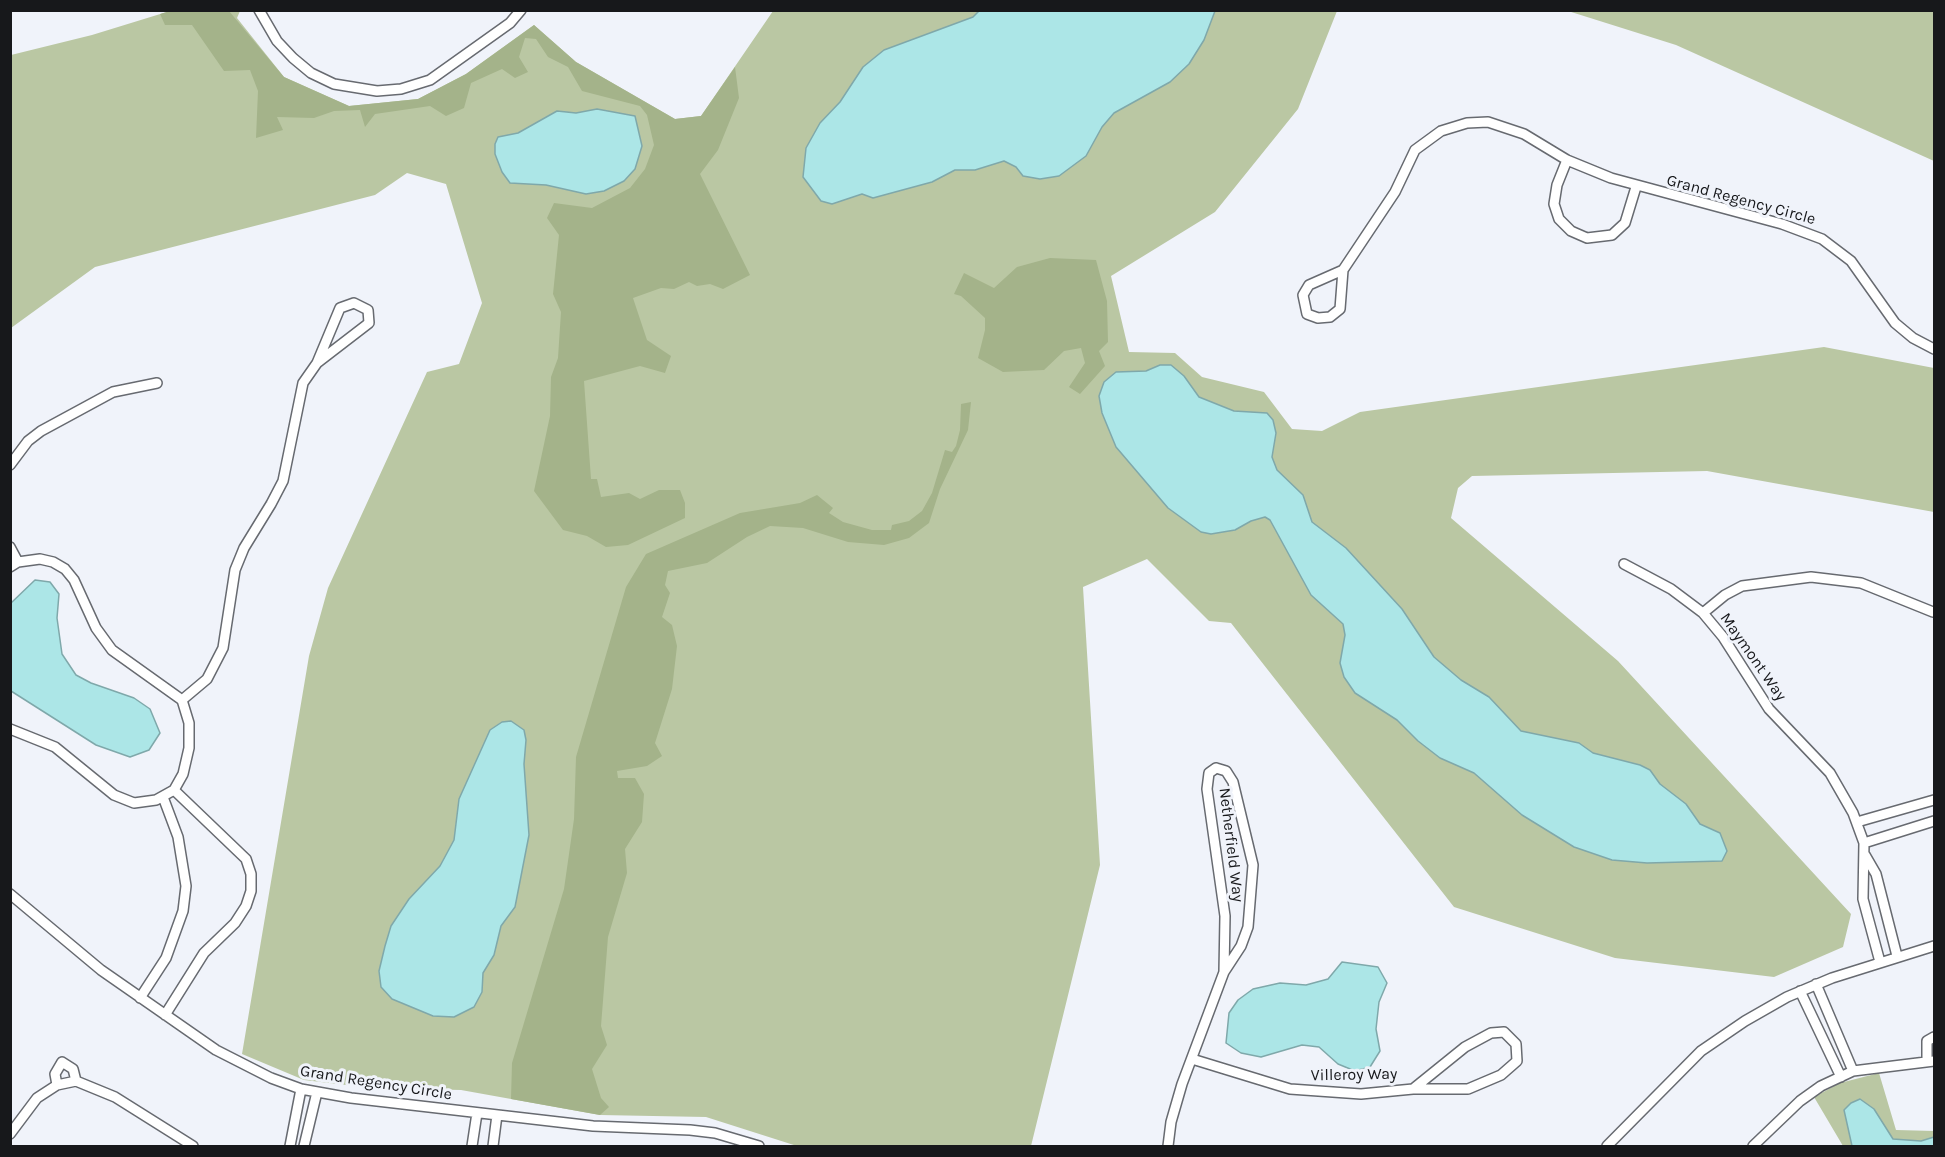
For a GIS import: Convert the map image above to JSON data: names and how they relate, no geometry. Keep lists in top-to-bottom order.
{
  "streets": {
    "street": [
      "Grand Regency Circle",
      "Maymont Way",
      "Netherfield Way",
      "Villeroy Way"
    ]
  },
  "crossings": [
    ["Netherfield Way", "Villeroy Way"]
  ]
}
